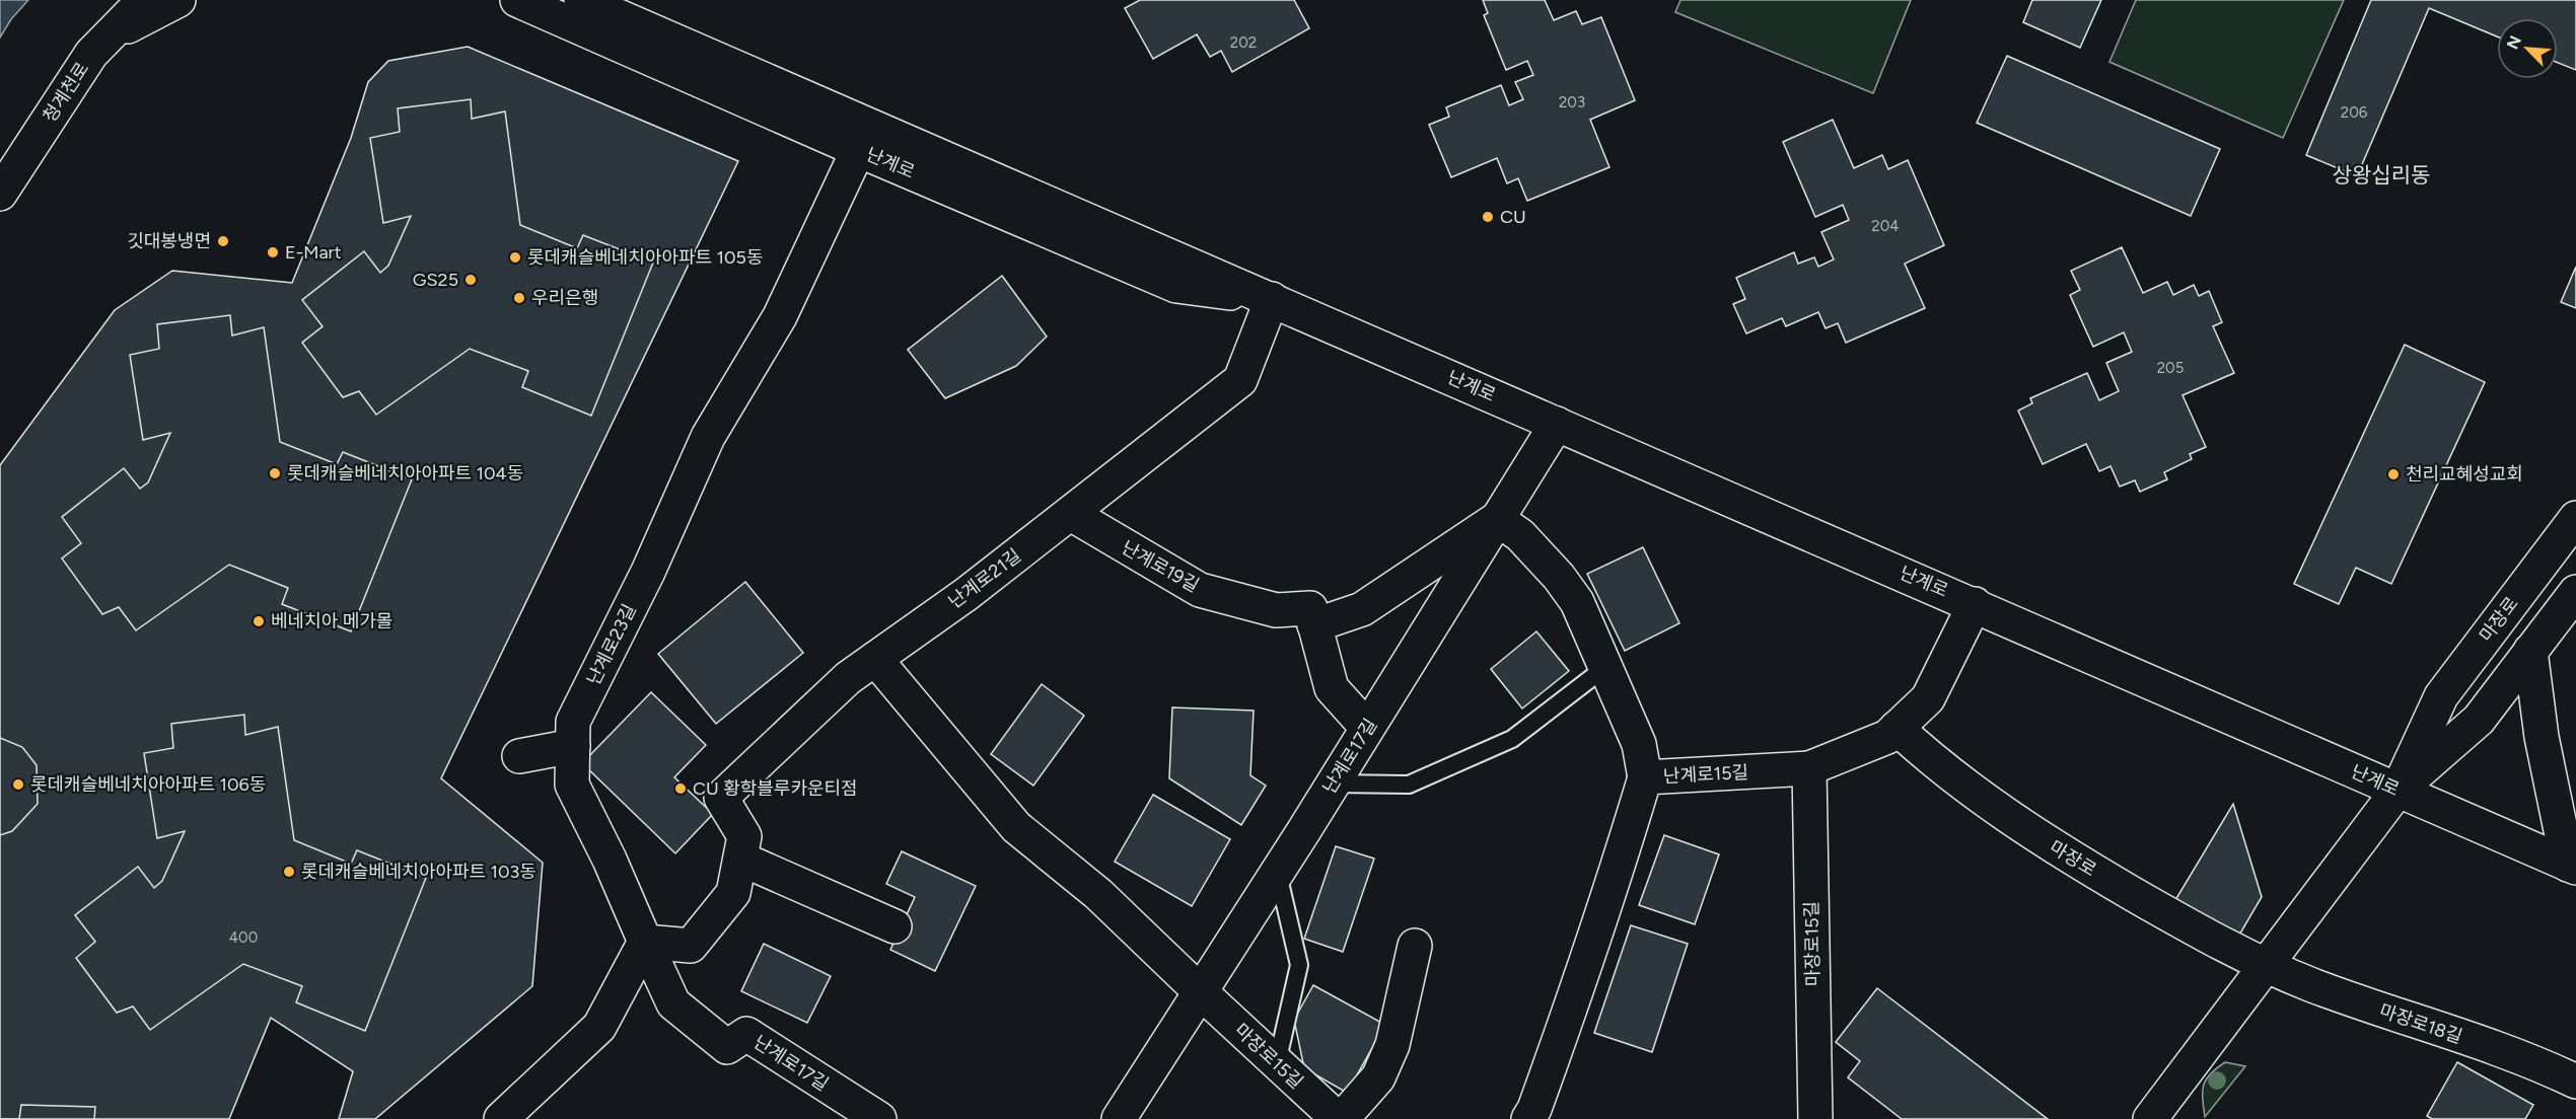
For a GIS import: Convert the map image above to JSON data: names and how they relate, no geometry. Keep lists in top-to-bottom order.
{
  "streets": {
    "street": [
      "청계천로",
      "난계로",
      "난계로19길",
      "난계로21길",
      "마장로",
      "난계로23길",
      "난계로17길",
      "난계로15길",
      "마장로15길",
      "마장로18길"
    ]
  },
  "crossings": [
    ["난계로", "난계로21길"],
    ["난계로", "마장로"],
    ["난계로", "난계로23길"],
    ["난계로", "난계로17길"],
    ["난계로", "난계로15길"],
    ["난계로19길", "난계로21길"],
    ["난계로21길", "난계로23길"],
    ["난계로21길", "난계로17길"],
    ["마장로", "난계로15길"],
    ["마장로", "마장로18길"],
    ["난계로23길", "난계로17길"],
    ["난계로17길", "마장로15길"],
    ["난계로15길", "마장로15길"]
  ],
  "districts": ["상왕십리동"],
  "places": [
    "CU",
    "깃대봉냉면",
    "E-Mart",
    "롯데캐슬베네치아아파트 105동",
    "GS25",
    "우리은행",
    "롯데캐슬베네치아아파트 104동",
    "천리교혜성교회",
    "베네치아 메가몰",
    "롯데캐슬베네치아아파트 106동",
    "CU 황학블루카운티점",
    "롯데캐슬베네치아아파트 103동"
  ],
  "house_numbers": [
    "202",
    "203",
    "206",
    "204",
    "205",
    "400"
  ],
  "north": "top left"
}
